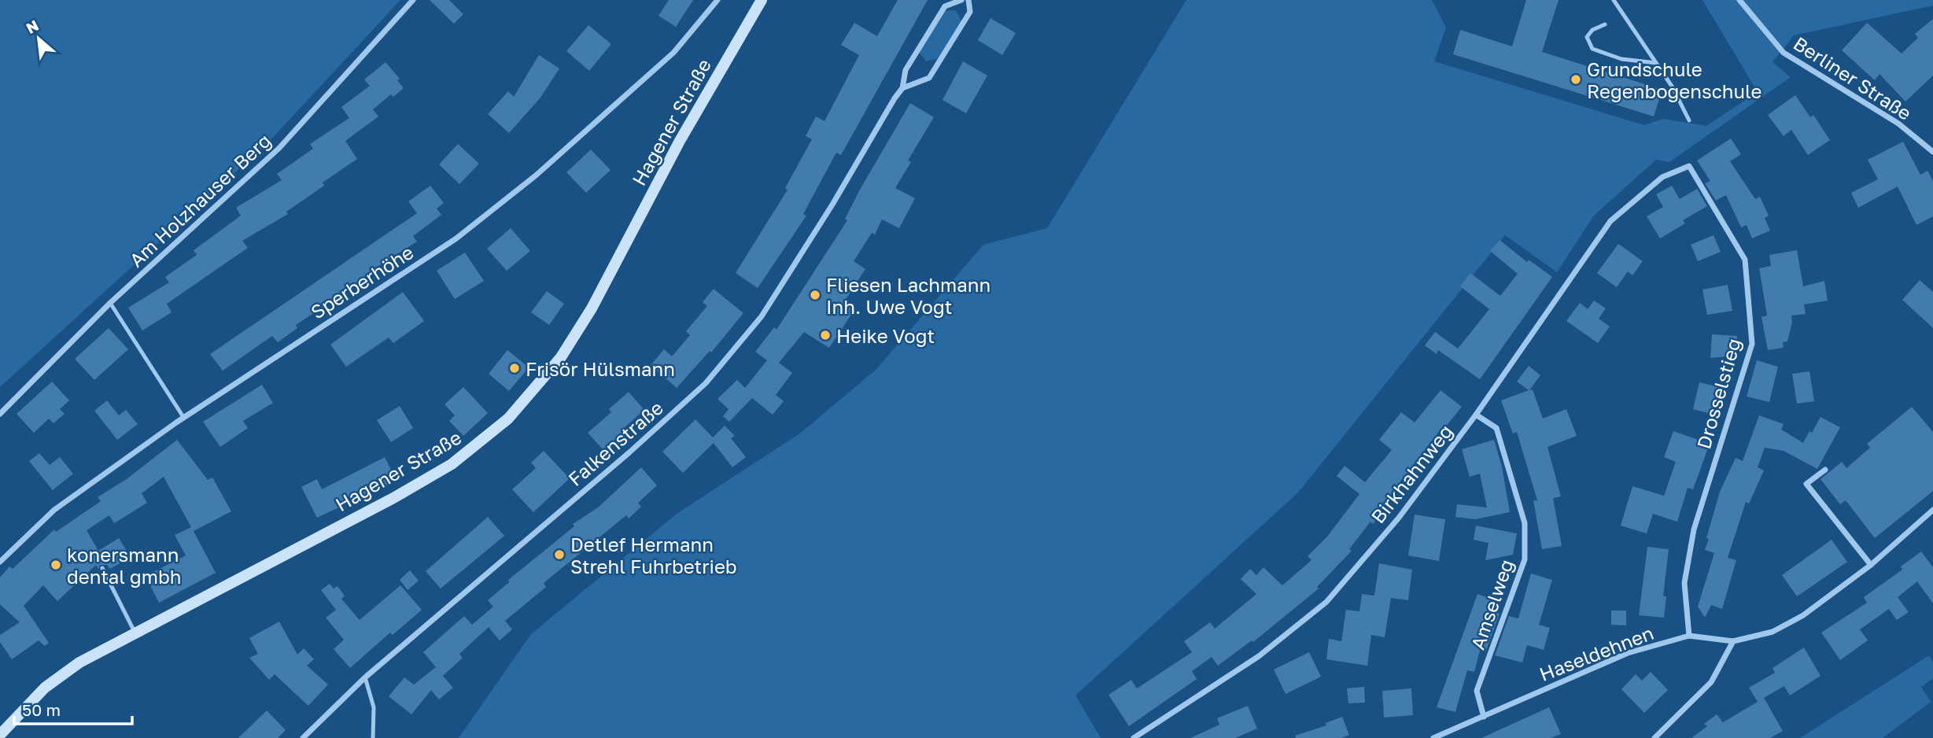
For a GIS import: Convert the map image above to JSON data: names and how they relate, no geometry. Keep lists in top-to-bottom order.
{
  "streets": {
    "main road": ["Hagener Straße"],
    "street": [
      "Berliner Straße",
      "Am Holzhauser Berg",
      "Sperberhöhe",
      "Drosselstieg",
      "Falkenstraße",
      "Birkhahnweg",
      "Amselweg",
      "Haseldehnen"
    ]
  },
  "crossings": [
    ["Drosselstieg", "Birkhahnweg"],
    ["Drosselstieg", "Haseldehnen"],
    ["Birkhahnweg", "Amselweg"],
    ["Amselweg", "Haseldehnen"]
  ],
  "places": [
    "Grundschule Regenbogenschule",
    "Fliesen Lachmann Inh. Uwe Vogt",
    "Heike Vogt",
    "Frisör Hülsmann",
    "Detlef Hermann Strehl Fuhrbetrieb",
    "konersmann dental gmbh"
  ],
  "scale_bar": "50 m",
  "north": "top left"
}
